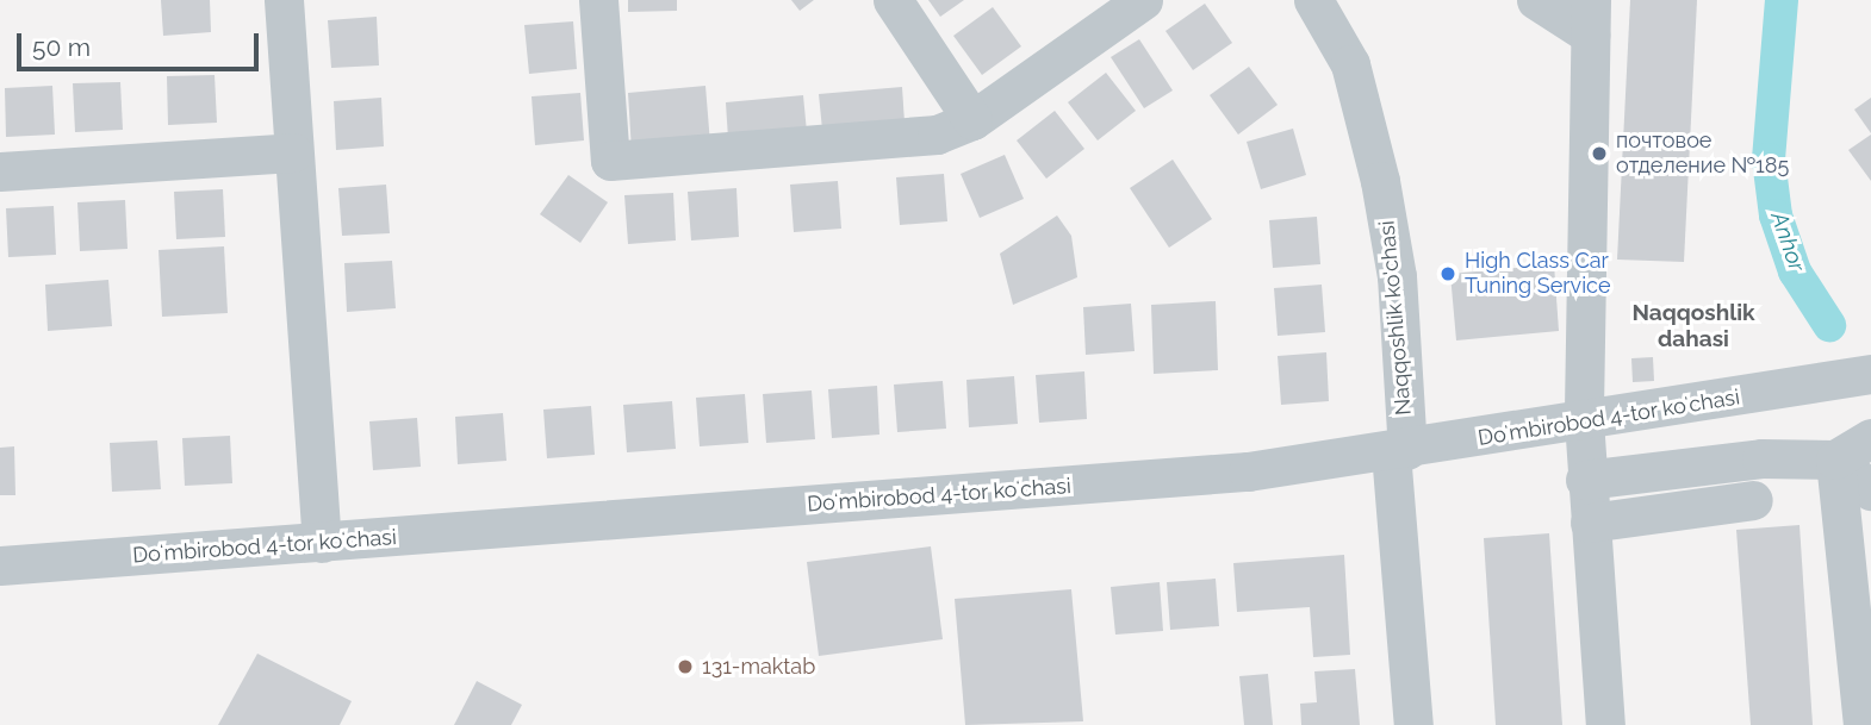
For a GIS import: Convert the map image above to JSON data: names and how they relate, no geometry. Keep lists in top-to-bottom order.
{
  "streets": {
    "street": ["Naqqoshlik ko'chasi", "Doʻmbirobod 4-tor koʻchasi"]
  },
  "crossings": [
    ["Naqqoshlik ko'chasi", "Doʻmbirobod 4-tor koʻchasi"]
  ],
  "districts": ["Naqqoshlik dahasi"],
  "water": ["Anhor"],
  "places": ["почтовое отделение №185", "High Class Car Tuning Service", "131-maktab"],
  "scale_bar": "50 m"
}
